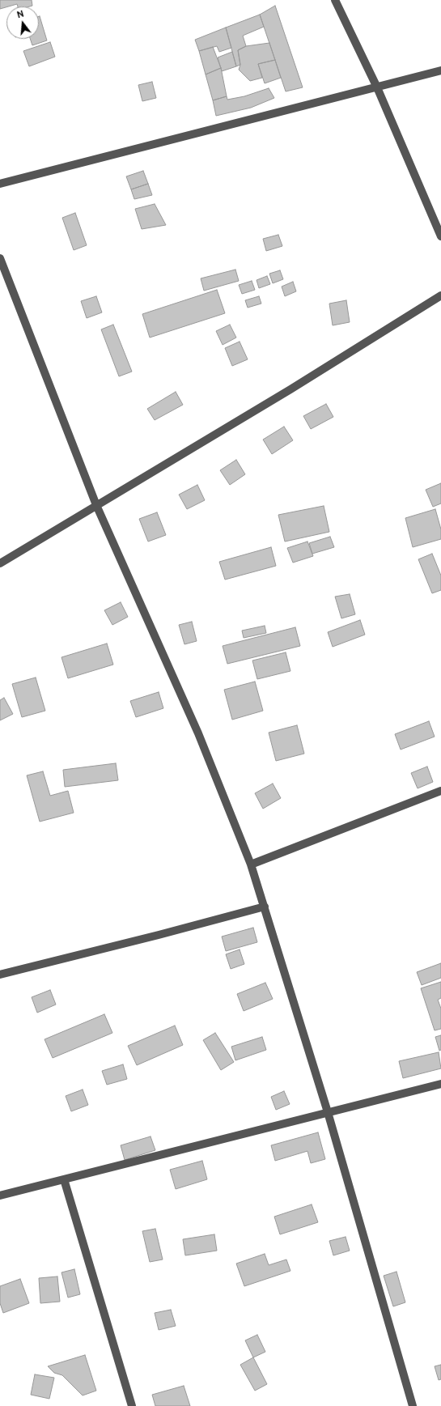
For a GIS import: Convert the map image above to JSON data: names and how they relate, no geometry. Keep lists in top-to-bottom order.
{
  "north": "top"
}
